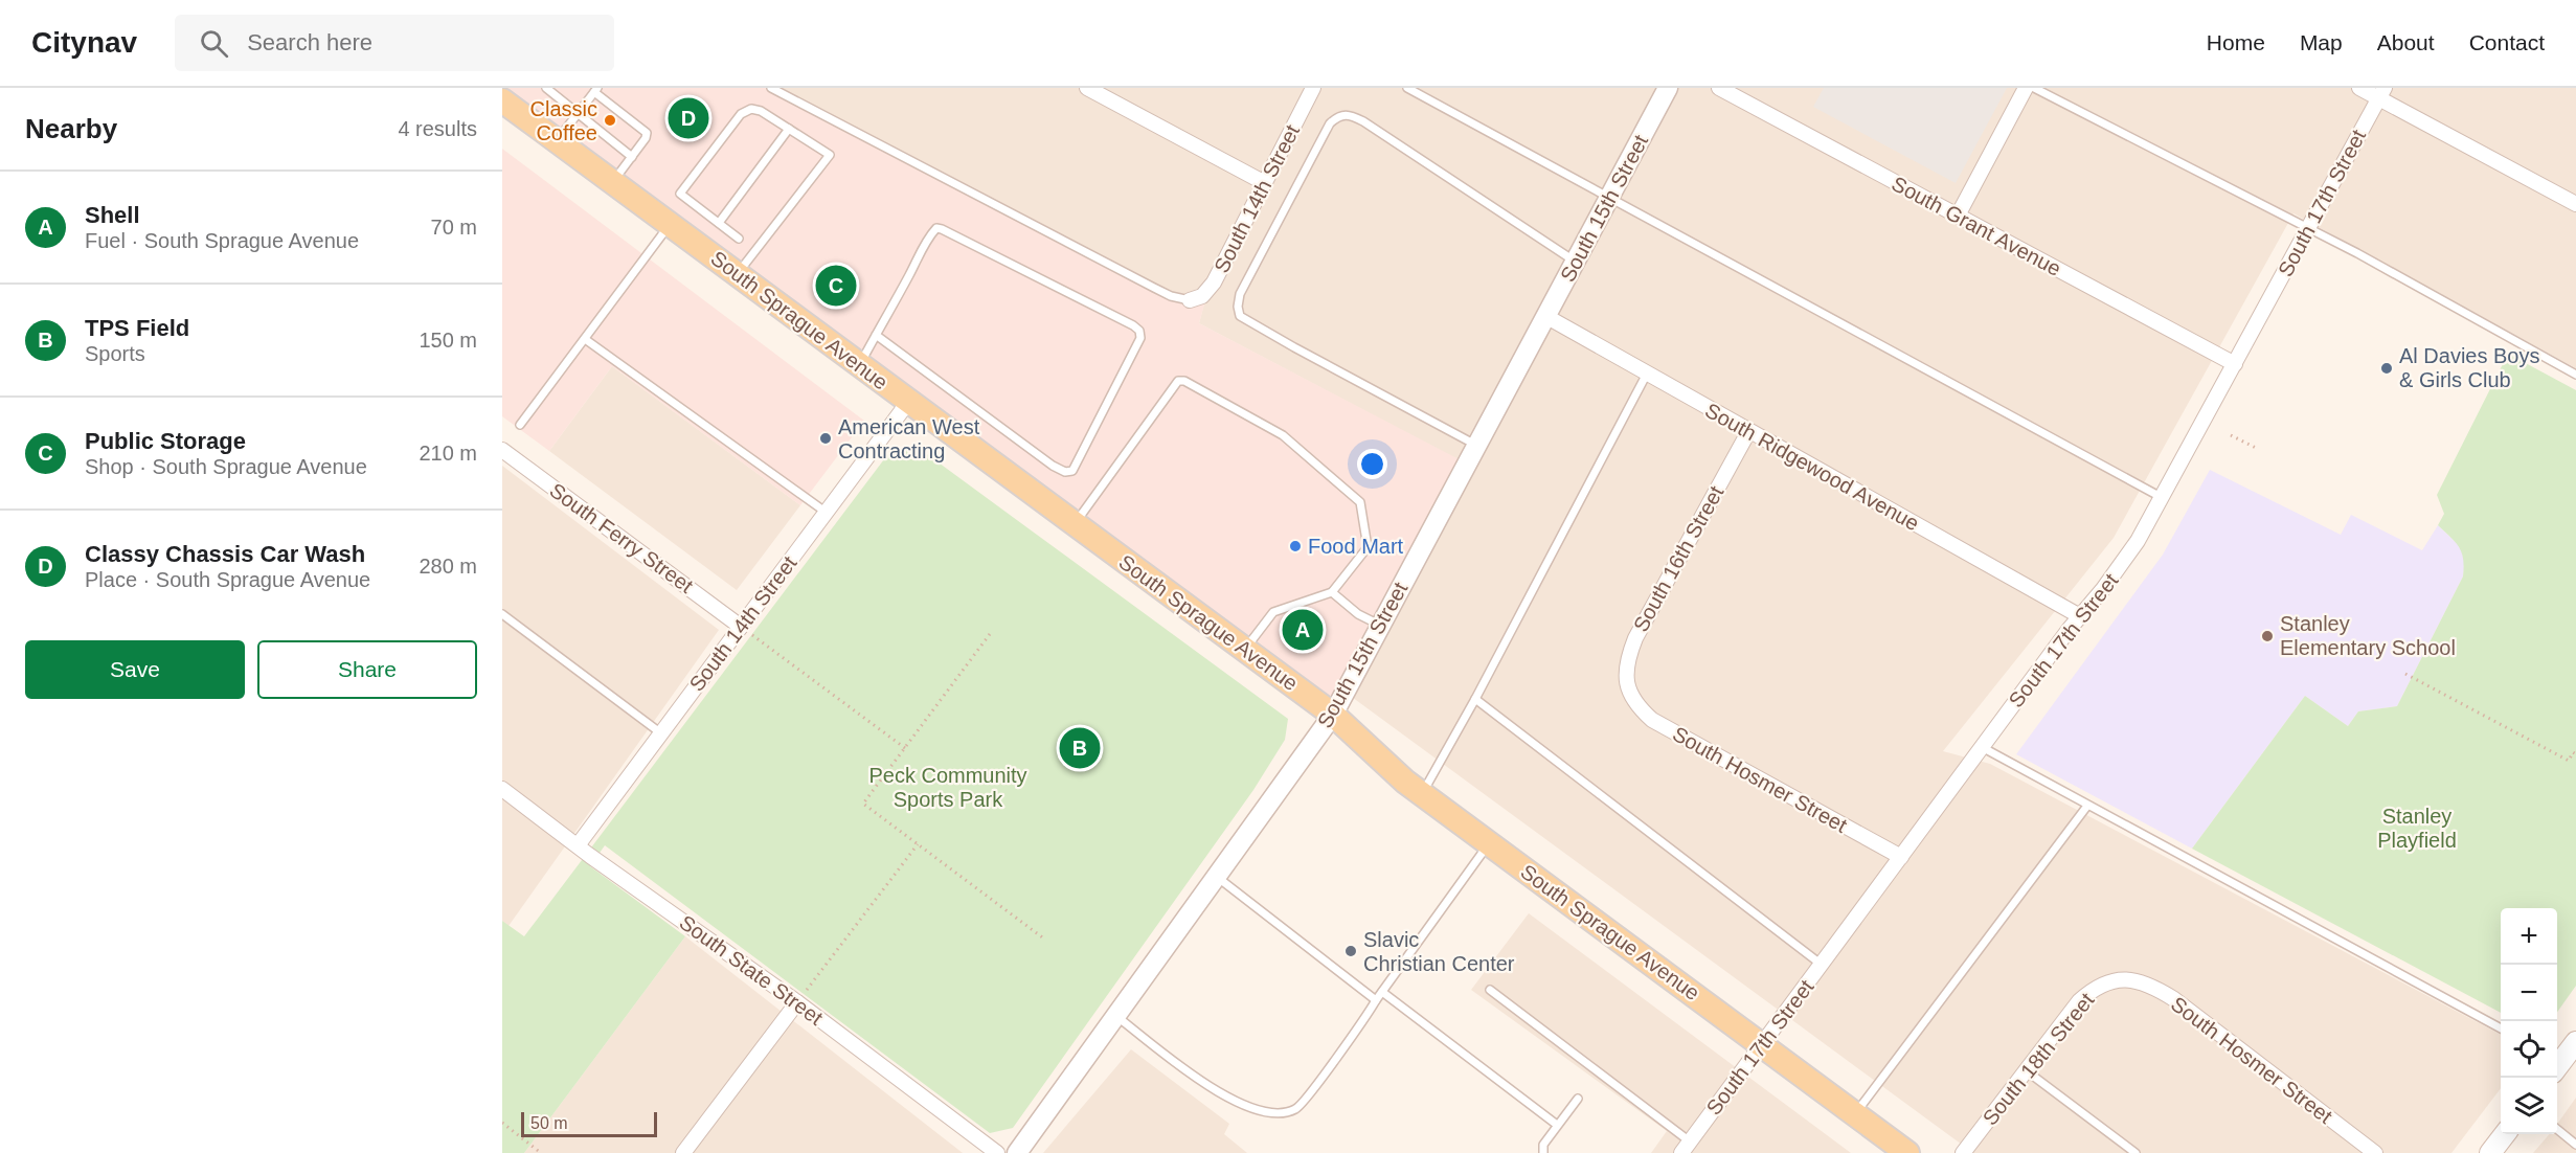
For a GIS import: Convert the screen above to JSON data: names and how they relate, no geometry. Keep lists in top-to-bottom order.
{
  "streets": {
    "main road": ["South Sprague Avenue"],
    "street": [
      "South 14th Street",
      "South 17th Street",
      "South 15th Street",
      "South Grant Avenue",
      "South Ridgewood Avenue",
      "South Ferry Street",
      "South 16th Street",
      "South Hosmer Street",
      "South State Street",
      "South 18th Street"
    ]
  },
  "crossings": [
    ["South 14th Street", "South Sprague Avenue"],
    ["South 14th Street", "South Ferry Street"],
    ["South 14th Street", "South State Street"],
    ["South 17th Street", "South Grant Avenue"],
    ["South 17th Street", "South Sprague Avenue"],
    ["South 17th Street", "South Ridgewood Avenue"],
    ["South 17th Street", "South Hosmer Street"],
    ["South 15th Street", "South Sprague Avenue"],
    ["South 15th Street", "South Ridgewood Avenue"],
    ["South Ridgewood Avenue", "South 16th Street"],
    ["South 16th Street", "South Hosmer Street"],
    ["South Hosmer Street", "South 18th Street"]
  ],
  "parks": ["Peck Community Sports Park", "Stanley Playfield"],
  "places": [
    "Classic Coffee",
    "Al Davies Boys & Girls Club",
    "American West Contracting",
    "Food Mart",
    "Stanley Elementary School",
    "Slavic Christian Center"
  ],
  "scale_bar": "50 m",
  "page": {
    "header": "Citynav",
    "search": "Search here",
    "nav": [
      "Home",
      "Map",
      "About",
      "Contact"
    ],
    "heading": ["Nearby", "4 results"],
    "pins": [
      "D",
      "C",
      "A",
      "B"
    ],
    "list": [
      {
        "mark": "A",
        "name": "Shell",
        "note": "Fuel · South Sprague Avenue",
        "value": "70 m"
      },
      {
        "mark": "B",
        "name": "TPS Field",
        "note": "Sports",
        "value": "150 m"
      },
      {
        "mark": "C",
        "name": "Public Storage",
        "note": "Shop · South Sprague Avenue",
        "value": "210 m"
      },
      {
        "mark": "D",
        "name": "Classy Chassis Car Wash",
        "note": "Place · South Sprague Avenue",
        "value": "280 m"
      }
    ],
    "buttons": ["Save", "Share"],
    "map_buttons": ["+", "−"],
    "scale": "50 m"
  }
}
